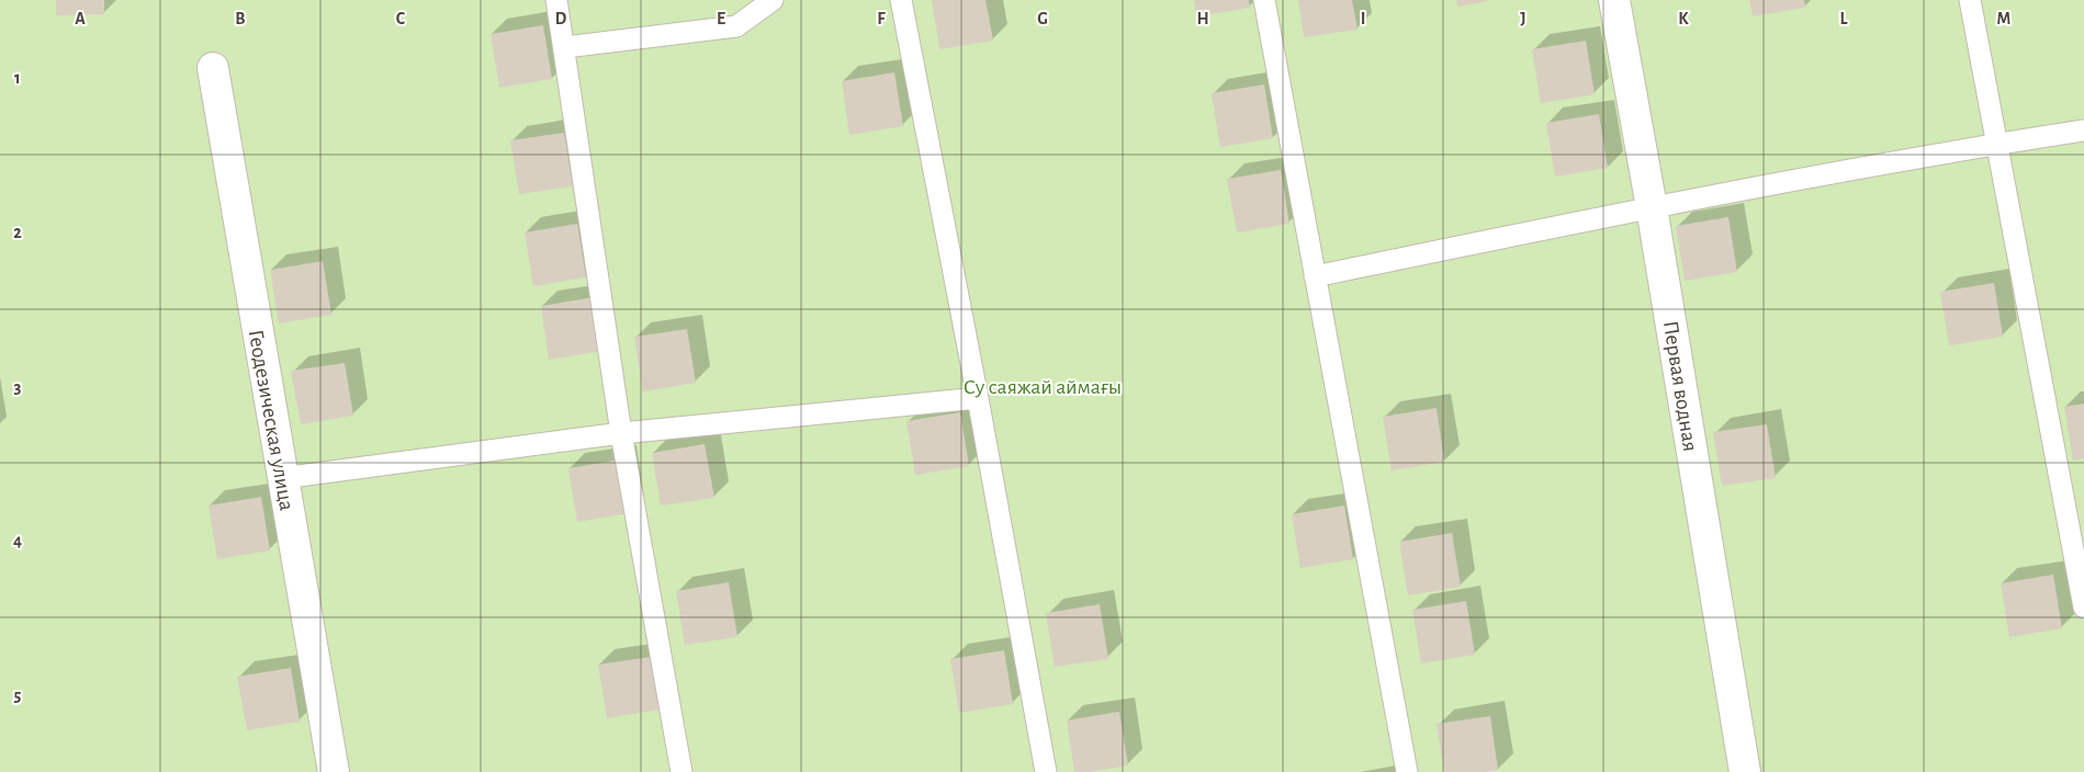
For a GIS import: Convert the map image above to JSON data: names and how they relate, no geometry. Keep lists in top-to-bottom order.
{
  "streets": {
    "street": ["Первая водная", "Геодезическая улица"]
  },
  "parks": ["Су саяжай аймағы"],
  "grid": {
    "columns": [
      "A",
      "B",
      "C",
      "D",
      "E",
      "F",
      "G",
      "H",
      "I",
      "J",
      "K",
      "L",
      "M"
    ],
    "rows": [
      "1",
      "2",
      "3",
      "4",
      "5"
    ]
  }
}
